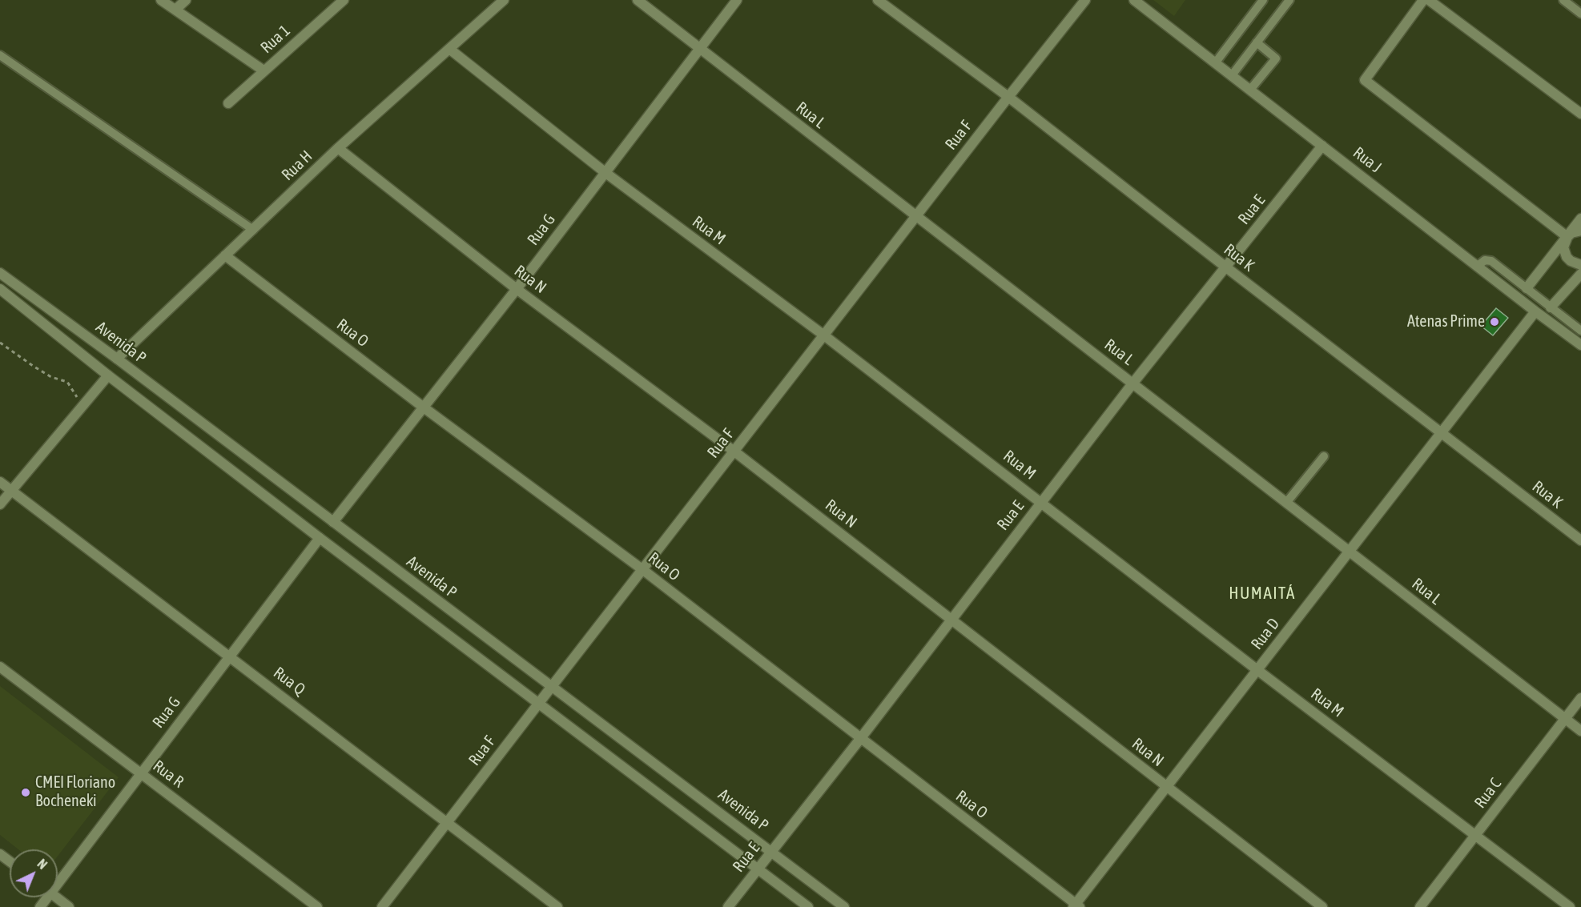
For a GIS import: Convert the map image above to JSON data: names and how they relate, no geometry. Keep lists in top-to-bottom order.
{
  "streets": {
    "street": [
      "Rua 1",
      "Rua L",
      "Rua F",
      "Rua J",
      "Rua H",
      "Rua E",
      "Rua G",
      "Rua M",
      "Rua K",
      "Rua N",
      "Rua O",
      "Avenida P",
      "Rua D",
      "Rua Q",
      "Rua R",
      "Rua C"
    ]
  },
  "crossings": [
    ["Rua L", "Rua F"],
    ["Rua L", "Rua E"],
    ["Rua L", "Rua G"],
    ["Rua L", "Rua D"],
    ["Rua L", "Rua C"],
    ["Rua F", "Rua M"],
    ["Rua F", "Rua K"],
    ["Rua F", "Rua N"],
    ["Rua F", "Rua O"],
    ["Rua F", "Avenida P"],
    ["Rua F", "Rua Q"],
    ["Rua J", "Rua E"],
    ["Rua J", "Rua D"],
    ["Rua H", "Rua M"],
    ["Rua H", "Rua N"],
    ["Rua H", "Rua O"],
    ["Rua H", "Avenida P"],
    ["Rua E", "Rua M"],
    ["Rua E", "Rua K"],
    ["Rua E", "Rua N"],
    ["Rua E", "Rua O"],
    ["Rua E", "Avenida P"],
    ["Rua G", "Rua M"],
    ["Rua G", "Rua N"],
    ["Rua G", "Rua O"],
    ["Rua G", "Avenida P"],
    ["Rua G", "Rua Q"],
    ["Rua G", "Rua R"],
    ["Rua M", "Rua D"],
    ["Rua M", "Rua C"],
    ["Rua K", "Rua D"],
    ["Rua N", "Rua D"],
    ["Rua O", "Rua D"]
  ],
  "districts": ["HUMAITÁ"],
  "places": ["Atenas Prime", "CMEI Floriano Bocheneki"],
  "north": "top right"
}
